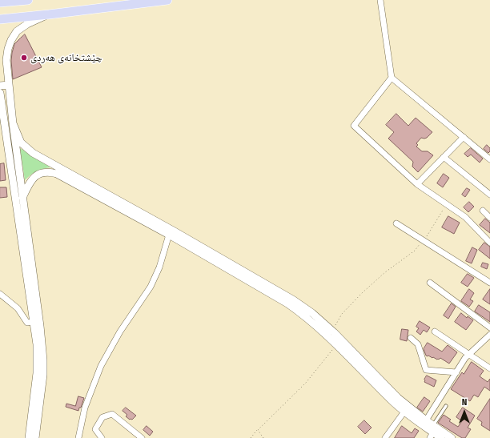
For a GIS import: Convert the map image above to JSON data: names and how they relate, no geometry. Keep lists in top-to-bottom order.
{
  "places": ["چێشتخانەی هەردی"],
  "north": "top"
}
